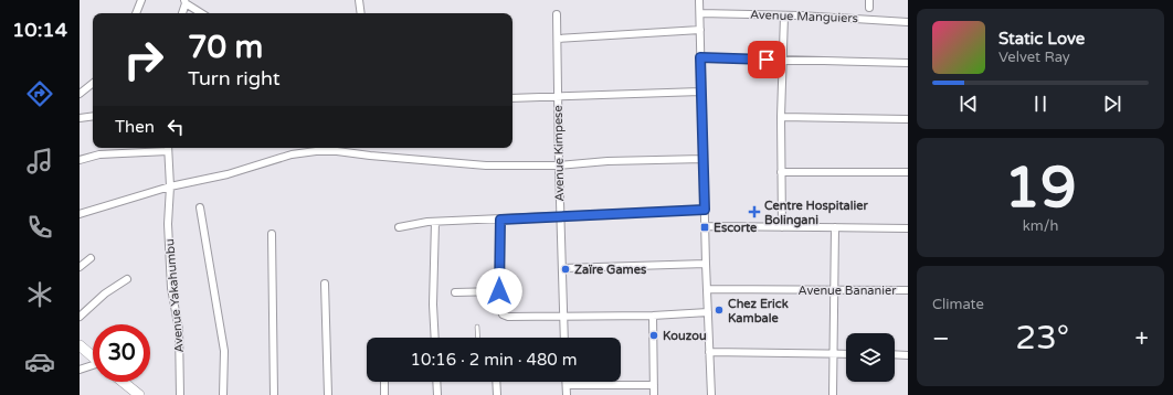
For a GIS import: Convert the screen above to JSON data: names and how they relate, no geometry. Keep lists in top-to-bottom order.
{
  "streets": {
    "street": [
      "Avenue Manguiers",
      "Avenue Kimpese",
      "Avenue Bananier",
      "Avenue Yakahumbu"
    ]
  },
  "places": {
    "health": ["Centre Hospitalier Bolingani"],
    "transit": ["Escorte"],
    "other": ["Zaïre Games", "Chez Erick Kambale", "Kouzou"]
  },
  "page": {
    "tabs": "10:14",
    "turn": ["70 m", "Turn right"],
    "song": ["Static Love", "Velvet Ray"],
    "then": "Then",
    "tile": [
      ["19", "km/h"],
      "Climate"
    ],
    "heat": ["−", "23°", "+"],
    "limit": "30",
    "trip": "10:16 · 2 min · 480 m"
  }
}
